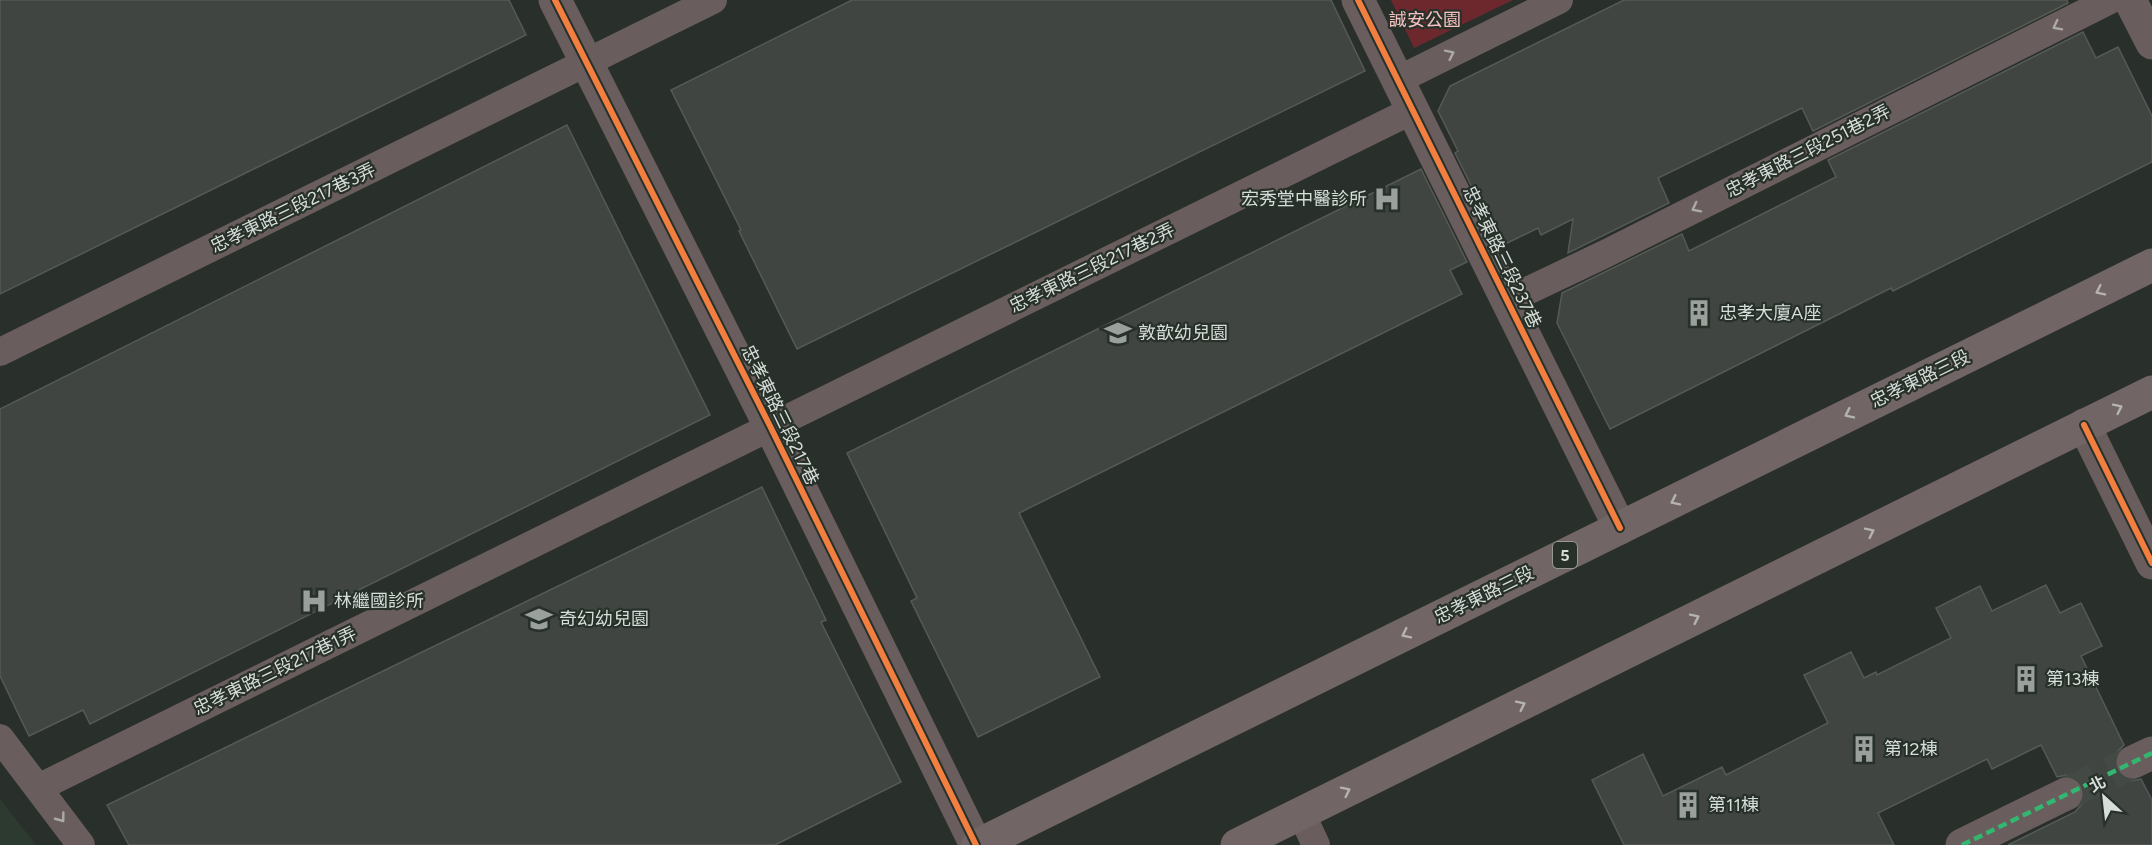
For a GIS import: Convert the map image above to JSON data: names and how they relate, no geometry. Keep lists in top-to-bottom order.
{
  "streets": {
    "main road": ["忠孝東路三段", "5"],
    "street": ["忠孝東路三段237巷", "忠孝東路三段217巷"],
    "lane": [
      "忠孝東路三段251巷2弄",
      "忠孝東路三段217巷3弄",
      "忠孝東路三段217巷2弄",
      "忠孝東路三段217巷1弄"
    ]
  },
  "crossings": [
    ["忠孝東路三段251巷2弄", "忠孝東路三段237巷"],
    ["忠孝東路三段217巷3弄", "忠孝東路三段217巷"],
    ["忠孝東路三段237巷", "忠孝東路三段217巷2弄"],
    ["忠孝東路三段237巷", "忠孝東路三段"],
    ["忠孝東路三段217巷2弄", "忠孝東路三段217巷"],
    ["忠孝東路三段217巷2弄", "忠孝東路三段217巷1弄"],
    ["忠孝東路三段", "忠孝東路三段217巷"],
    ["忠孝東路三段217巷", "忠孝東路三段217巷1弄"]
  ],
  "one_way": ["忠孝東路三段251巷2弄"],
  "parks": ["誠安公園"],
  "places": {
    "hospital": ["宏秀堂中醫診所", "林繼國診所"],
    "building": [
      "忠孝大廈A座",
      "第13棟",
      "第12棟",
      "第11棟"
    ],
    "school or university": ["敦歆幼兒園", "奇幻幼兒園"]
  },
  "north": "top left"
}
